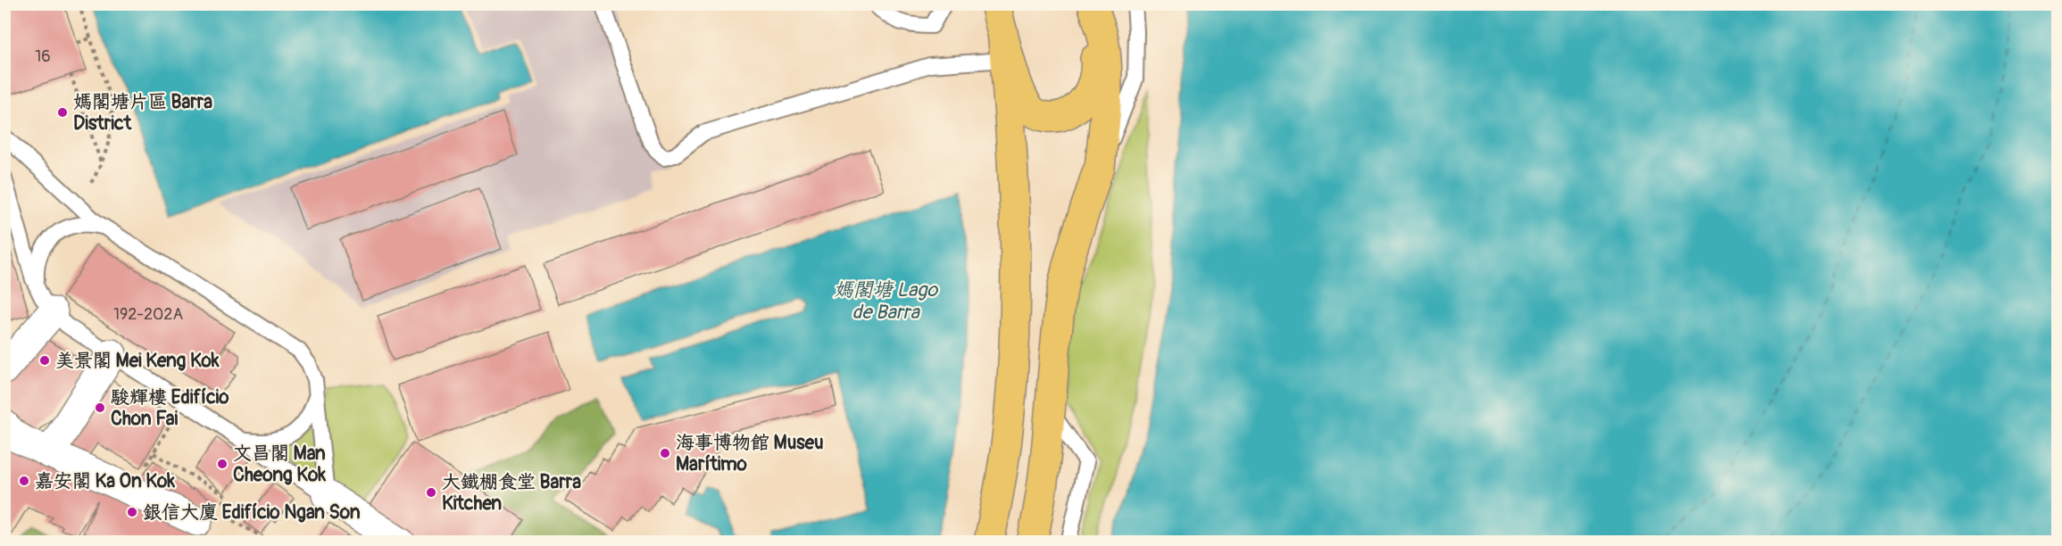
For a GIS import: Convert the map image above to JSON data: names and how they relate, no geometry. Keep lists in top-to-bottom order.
{
  "water": ["媽閣塘 Lago de Barra"],
  "places": [
    "媽閣塘片區 Barra District",
    "美景閣 Mei Keng Kok",
    "駿輝樓 Edifício Chon Fai",
    "海事博物館 Museu Marítimo",
    "文昌閣 Man Cheong Kok",
    "嘉安閣 Ka On Kok",
    "大鐵棚食堂 Barra Kitchen",
    "銀信大廈 Edifício Ngan Son"
  ],
  "house_numbers": ["16", "192-202A"]
}
